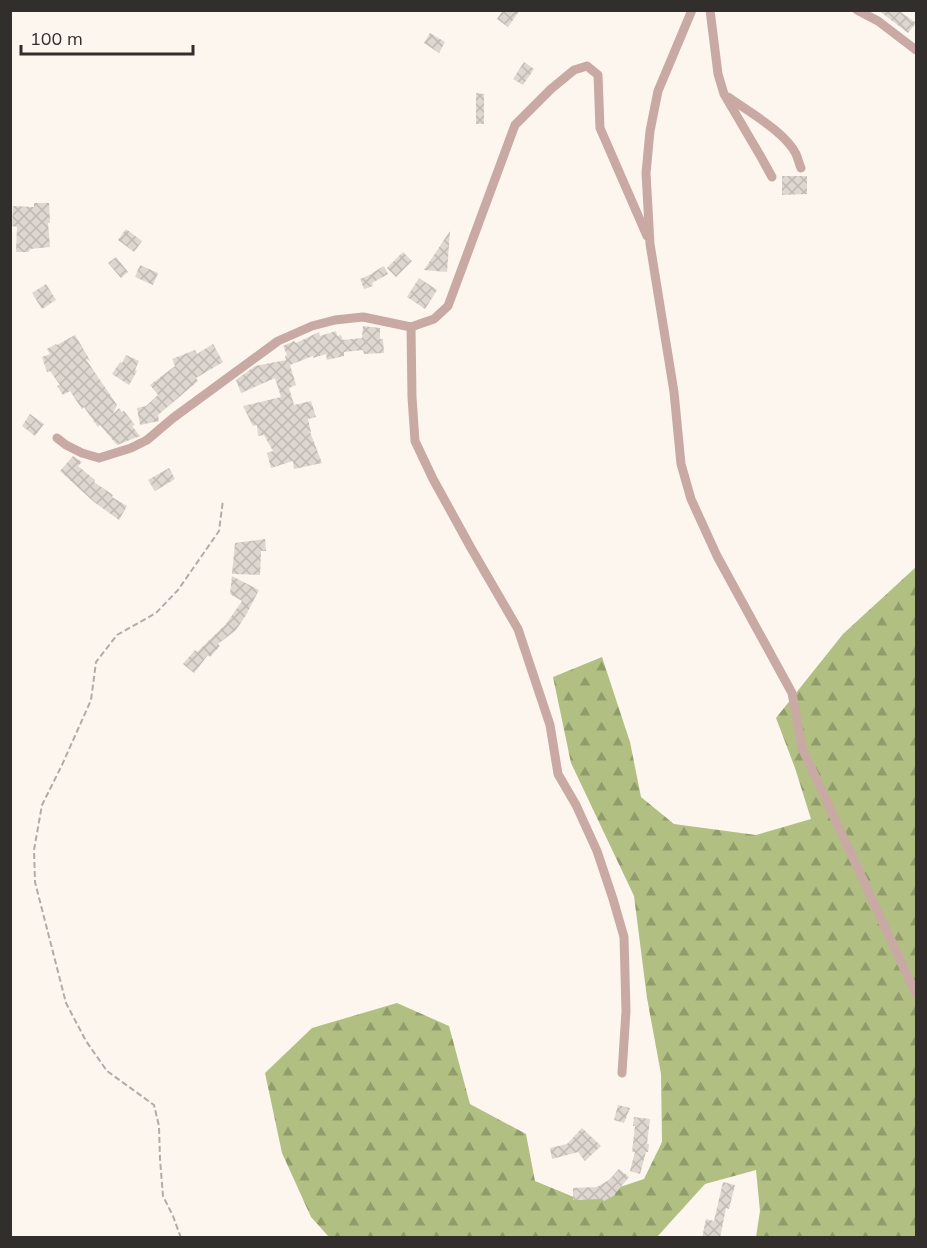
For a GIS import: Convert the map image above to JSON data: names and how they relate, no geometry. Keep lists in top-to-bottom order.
{
  "scale_bar": "100 m"
}
